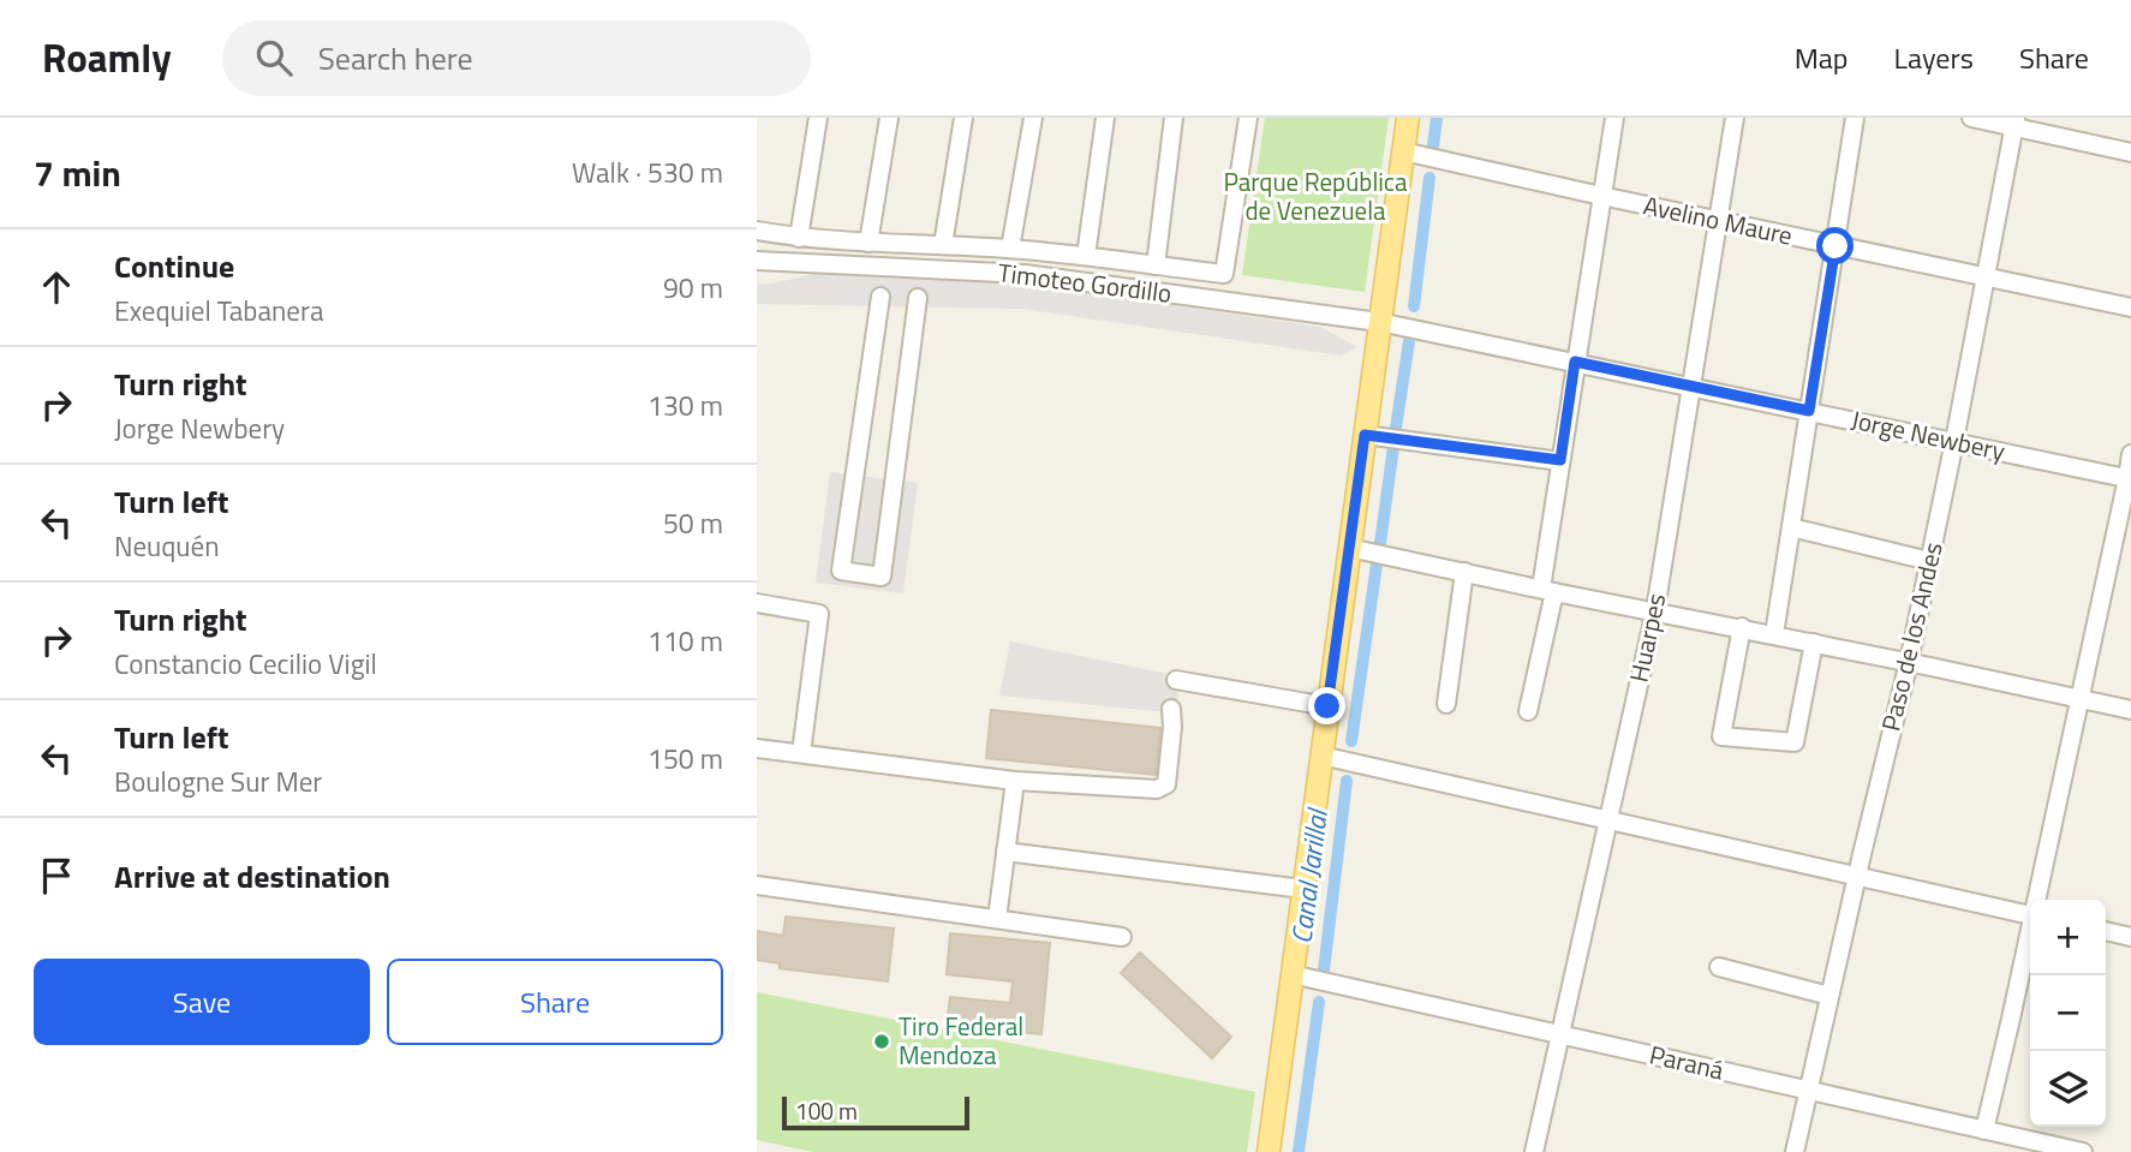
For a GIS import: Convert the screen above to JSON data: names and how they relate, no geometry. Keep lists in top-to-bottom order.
{
  "streets": {
    "street": [
      "Avelino Maure",
      "Timoteo Gordillo",
      "Jorge Newbery",
      "Paso de los Andes",
      "Huarpes",
      "Paraná"
    ]
  },
  "crossings": [
    ["Avelino Maure", "Paso de los Andes"],
    ["Avelino Maure", "Huarpes"],
    ["Timoteo Gordillo", "Jorge Newbery"],
    ["Jorge Newbery", "Paso de los Andes"],
    ["Jorge Newbery", "Huarpes"],
    ["Paso de los Andes", "Paraná"],
    ["Huarpes", "Paraná"]
  ],
  "water": ["Canal Jarillal"],
  "parks": ["Parque República de Venezuela"],
  "places": ["Tiro Federal Mendoza"],
  "scale_bar": "100 m",
  "page": {
    "header": "Roamly",
    "search": "Search here",
    "nav": ["Map", "Layers", "Share"],
    "heading": ["7 min", "Walk · 530 m"],
    "list": [
      ["Continue", "Exequiel Tabanera", "90 m"],
      ["Turn right", "Jorge Newbery", "130 m"],
      ["Turn left", "Neuquén", "50 m"],
      ["Turn right", "Constancio Cecilio Vigil", "110 m"],
      ["Turn left", "Boulogne Sur Mer", "150 m"],
      "Arrive at destination"
    ],
    "map_buttons": ["+", "−"],
    "buttons": ["Save", "Share"],
    "scale": "100 m"
  }
}
